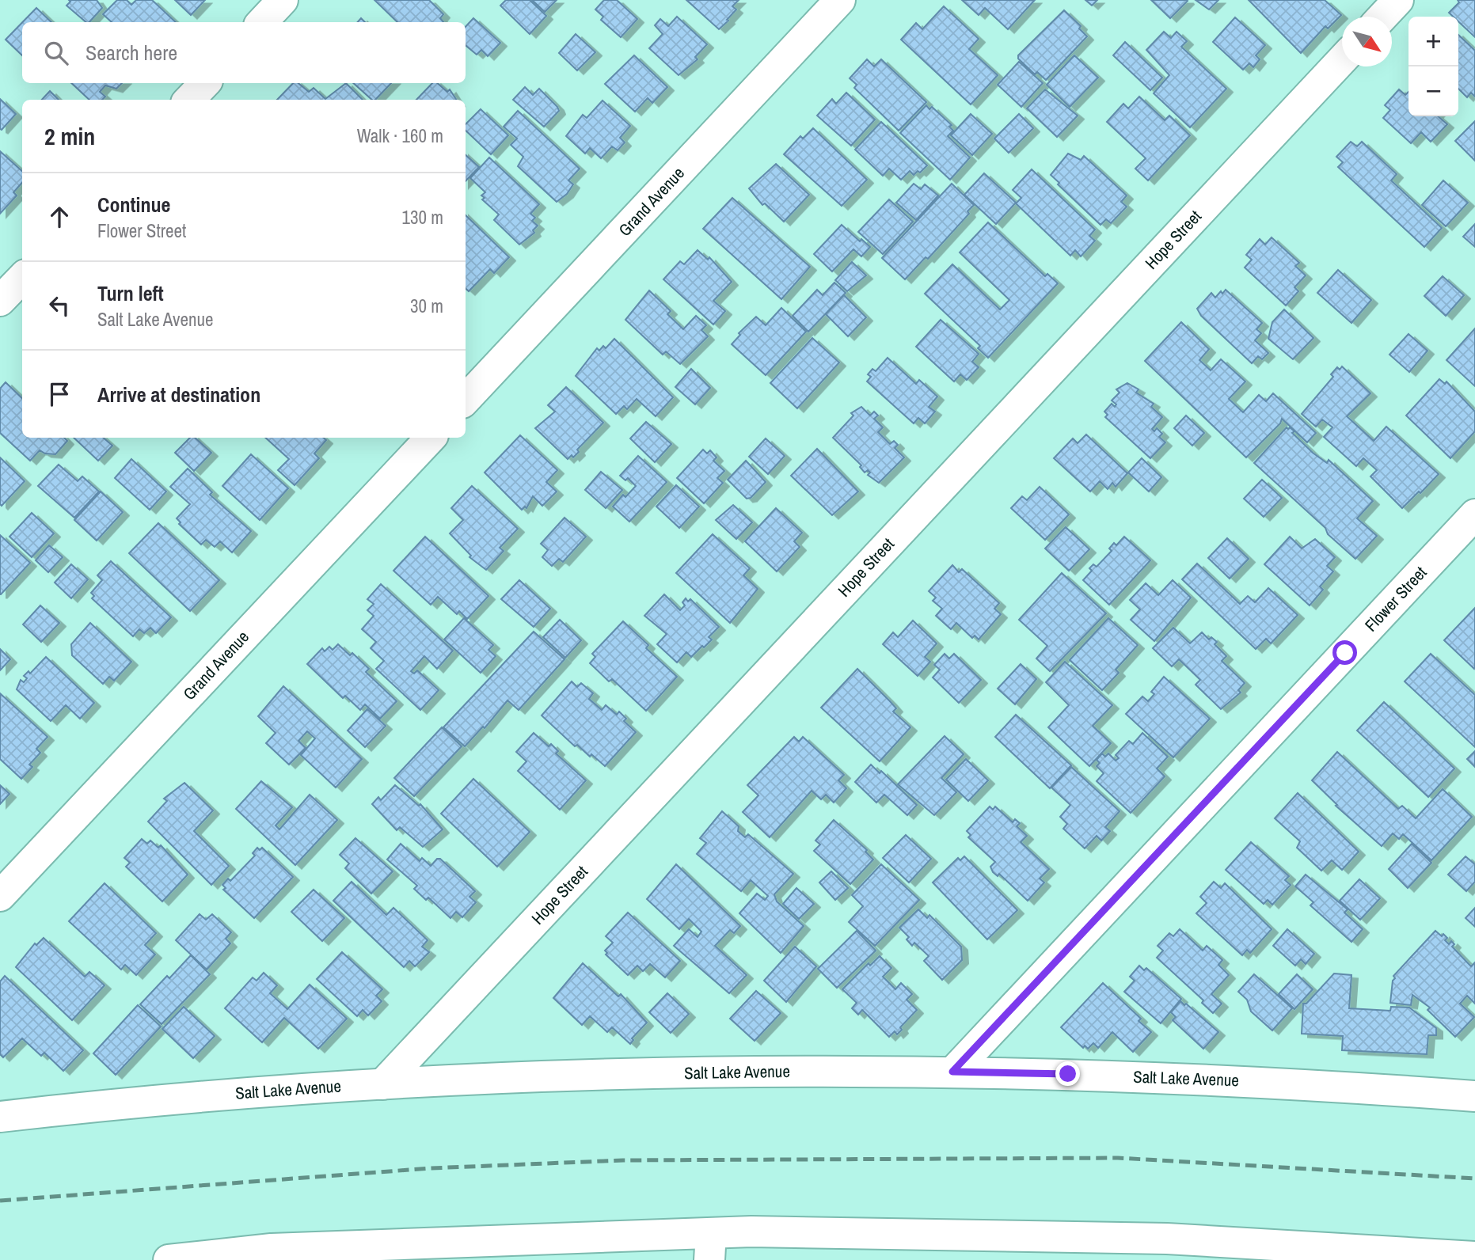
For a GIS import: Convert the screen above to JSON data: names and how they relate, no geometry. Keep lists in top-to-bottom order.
{
  "streets": {
    "street": [
      "Grand Avenue",
      "Hope Street",
      "Flower Street",
      "Salt Lake Avenue"
    ]
  },
  "crossings": [
    ["Hope Street", "Salt Lake Avenue"],
    ["Flower Street", "Salt Lake Avenue"]
  ],
  "north": "bottom right",
  "page": {
    "map_buttons": ["+", "−"],
    "search": "Search here",
    "heading": ["2 min", "Walk · 160 m"],
    "list": [
      ["Continue", "Flower Street", "130 m"],
      ["Turn left", "Salt Lake Avenue", "30 m"],
      "Arrive at destination"
    ]
  }
}
